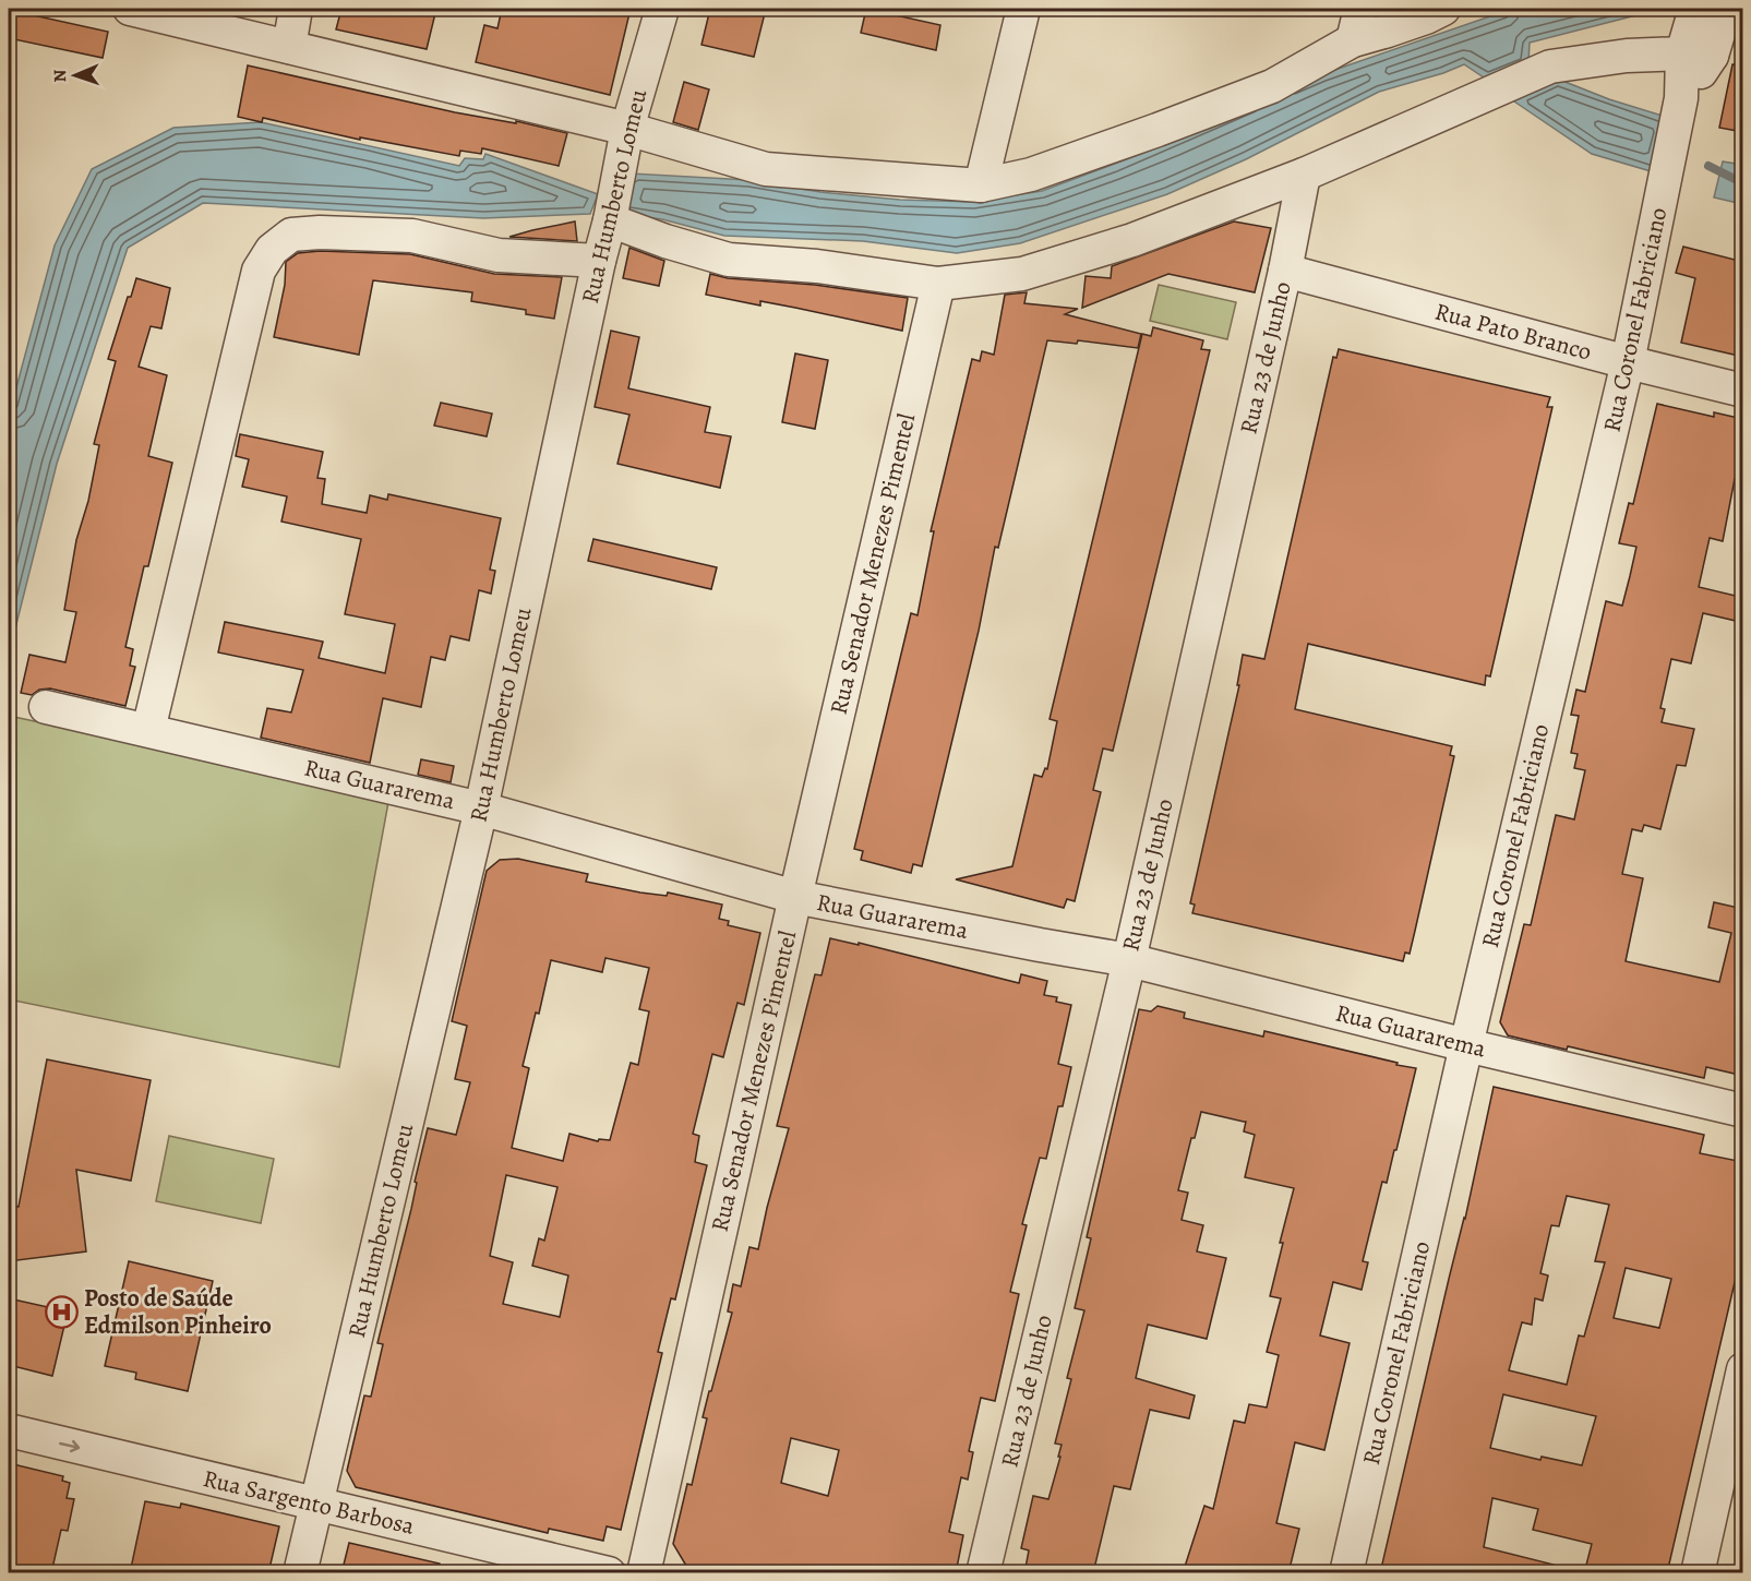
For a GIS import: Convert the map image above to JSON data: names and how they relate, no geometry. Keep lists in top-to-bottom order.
{
  "streets": {
    "street": [
      "Rua Humberto Lomeu",
      "Rua Coronel Fabriciano",
      "Rua Pato Branco",
      "Rua 23 de Junho",
      "Rua Senador Menezes Pimentel",
      "Rua Guararema",
      "Rua Sargento Barbosa"
    ]
  },
  "crossings": [
    ["Rua Humberto Lomeu", "Rua Guararema"],
    ["Rua Humberto Lomeu", "Rua Sargento Barbosa"],
    ["Rua Coronel Fabriciano", "Rua Pato Branco"],
    ["Rua Coronel Fabriciano", "Rua Guararema"],
    ["Rua Pato Branco", "Rua 23 de Junho"],
    ["Rua 23 de Junho", "Rua Guararema"],
    ["Rua Senador Menezes Pimentel", "Rua Guararema"]
  ],
  "one_way": ["Rua Sargento Barbosa"],
  "places": {
    "hospital": ["Posto de Saúde Edmilson Pinheiro"]
  },
  "north": "left"
}
